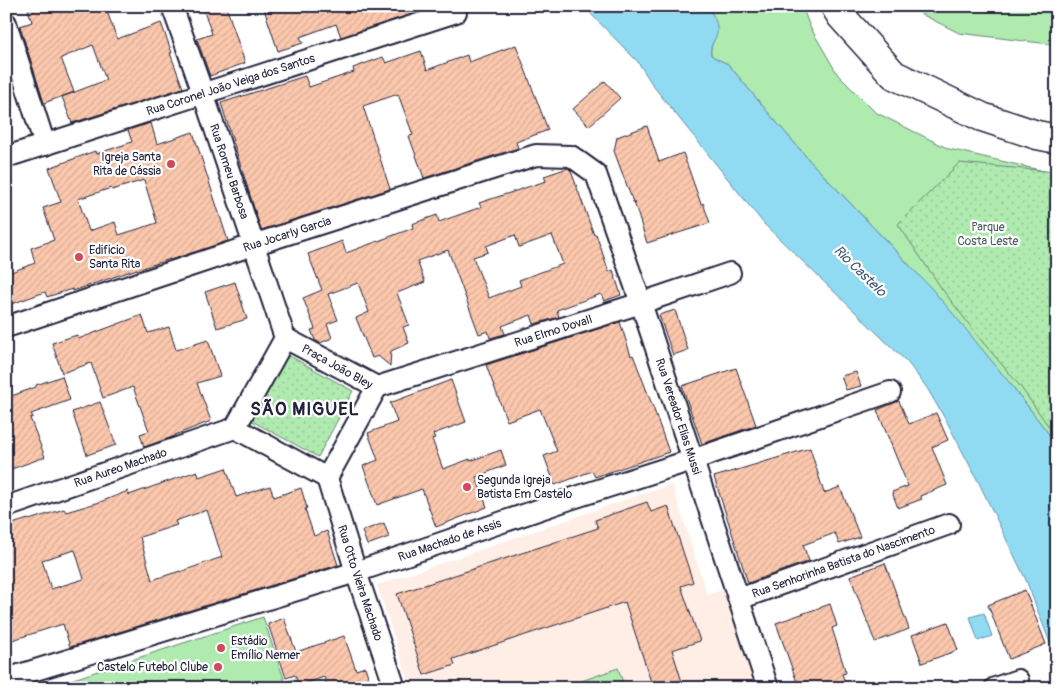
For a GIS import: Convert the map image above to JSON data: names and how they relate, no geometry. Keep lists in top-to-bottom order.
{
  "streets": {
    "street": [
      "Rua Coronel João Veiga dos Santos",
      "Rua Romeu Barbosa",
      "Rua Jocarly Garcia",
      "Rua Elmo Dovall",
      "Praça João Bley",
      "Rua Vereador Elias Mussi",
      "Rua Aureo Machado",
      "Rua Machado de Assis",
      "Rua Senhorinha Batista do Nascimento",
      "Rua Otto Vieira Machado"
    ]
  },
  "crossings": [
    ["Rua Coronel João Veiga dos Santos", "Rua Romeu Barbosa"],
    ["Rua Romeu Barbosa", "Rua Jocarly Garcia"],
    ["Rua Romeu Barbosa", "Praça João Bley"],
    ["Rua Jocarly Garcia", "Rua Vereador Elias Mussi"],
    ["Rua Elmo Dovall", "Praça João Bley"],
    ["Rua Elmo Dovall", "Rua Vereador Elias Mussi"],
    ["Praça João Bley", "Rua Otto Vieira Machado"],
    ["Rua Vereador Elias Mussi", "Rua Machado de Assis"],
    ["Rua Vereador Elias Mussi", "Rua Senhorinha Batista do Nascimento"],
    ["Rua Machado de Assis", "Rua Otto Vieira Machado"]
  ],
  "districts": ["SÃO MIGUEL"],
  "water": ["Rio Castelo"],
  "parks": ["Parque Costa Leste"],
  "places": [
    "Igreja Santa Rita de Cássia",
    "Edificio Santa Rita",
    "Segunda Igreja Batista Em Castelo",
    "Estádio Emílio Nemer",
    "Castelo Futebol Clube"
  ]
}
